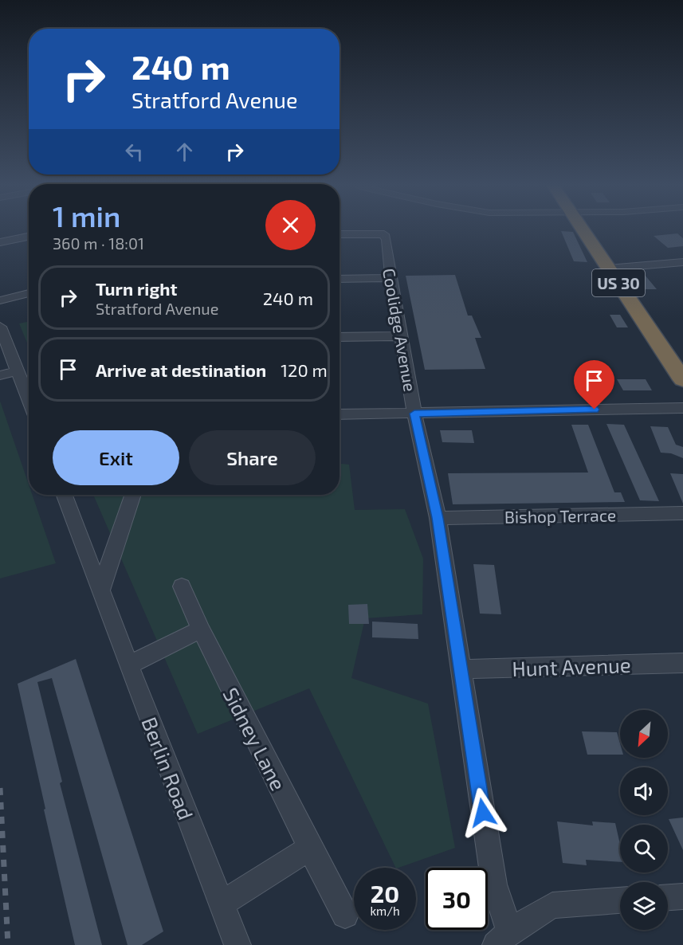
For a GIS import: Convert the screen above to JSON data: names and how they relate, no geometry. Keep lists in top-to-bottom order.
{
  "streets": {
    "highway": ["US 30"],
    "street": [
      "Coolidge Avenue",
      "Bishop Terrace",
      "Hunt Avenue",
      "Sidney Lane",
      "Berlin Road"
    ]
  },
  "crossings": [
    ["Coolidge Avenue", "Bishop Terrace"],
    ["Coolidge Avenue", "Hunt Avenue"]
  ],
  "north": "bottom left",
  "page": {
    "turn": ["240 m", "Stratford Avenue"],
    "heading": ["1 min", "360 m · 18:01"],
    "list": [
      {
        "name": "Turn right",
        "note": "Stratford Avenue",
        "value": "240 m"
      },
      {
        "name": "Arrive at destination",
        "value": "120 m"
      }
    ],
    "buttons": ["Exit", "Share"],
    "speed": "20 km/h",
    "limit": "30"
  }
}
